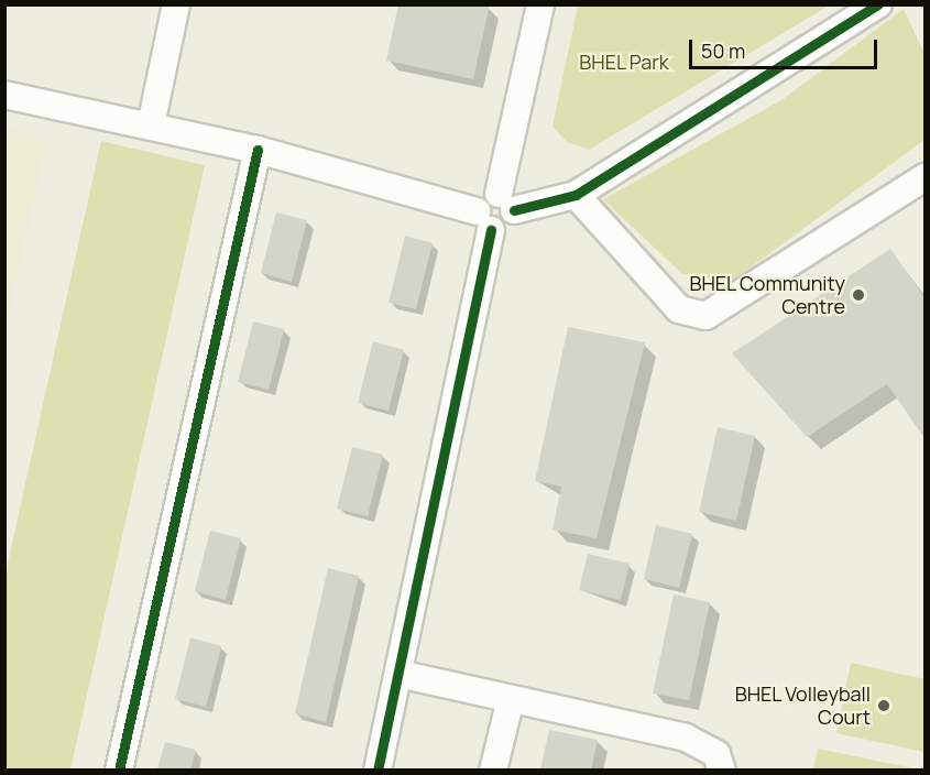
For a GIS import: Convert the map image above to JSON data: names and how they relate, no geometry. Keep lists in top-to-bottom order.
{
  "parks": ["BHEL Park"],
  "places": ["BHEL Community Centre", "BHEL Volleyball Court"],
  "scale_bar": "50 m"
}
